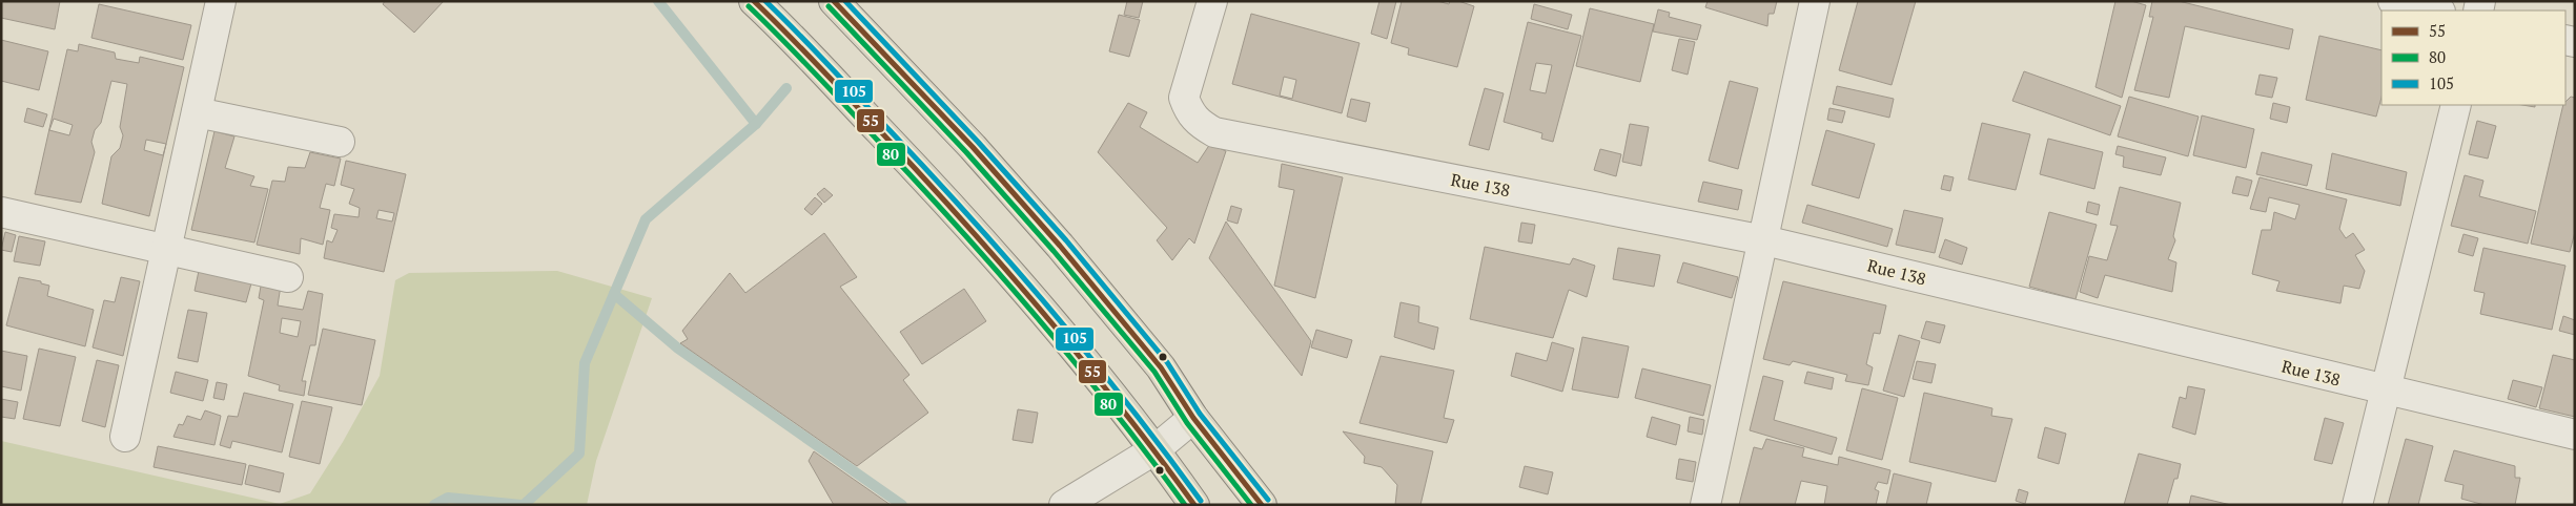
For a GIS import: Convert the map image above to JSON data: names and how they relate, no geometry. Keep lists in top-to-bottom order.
{
  "streets": {
    "street": ["Rue 138"]
  },
  "lines": ["transit line 55", "transit line 105", "transit line 80"],
  "legend": ["55", "80", "105"]
}
